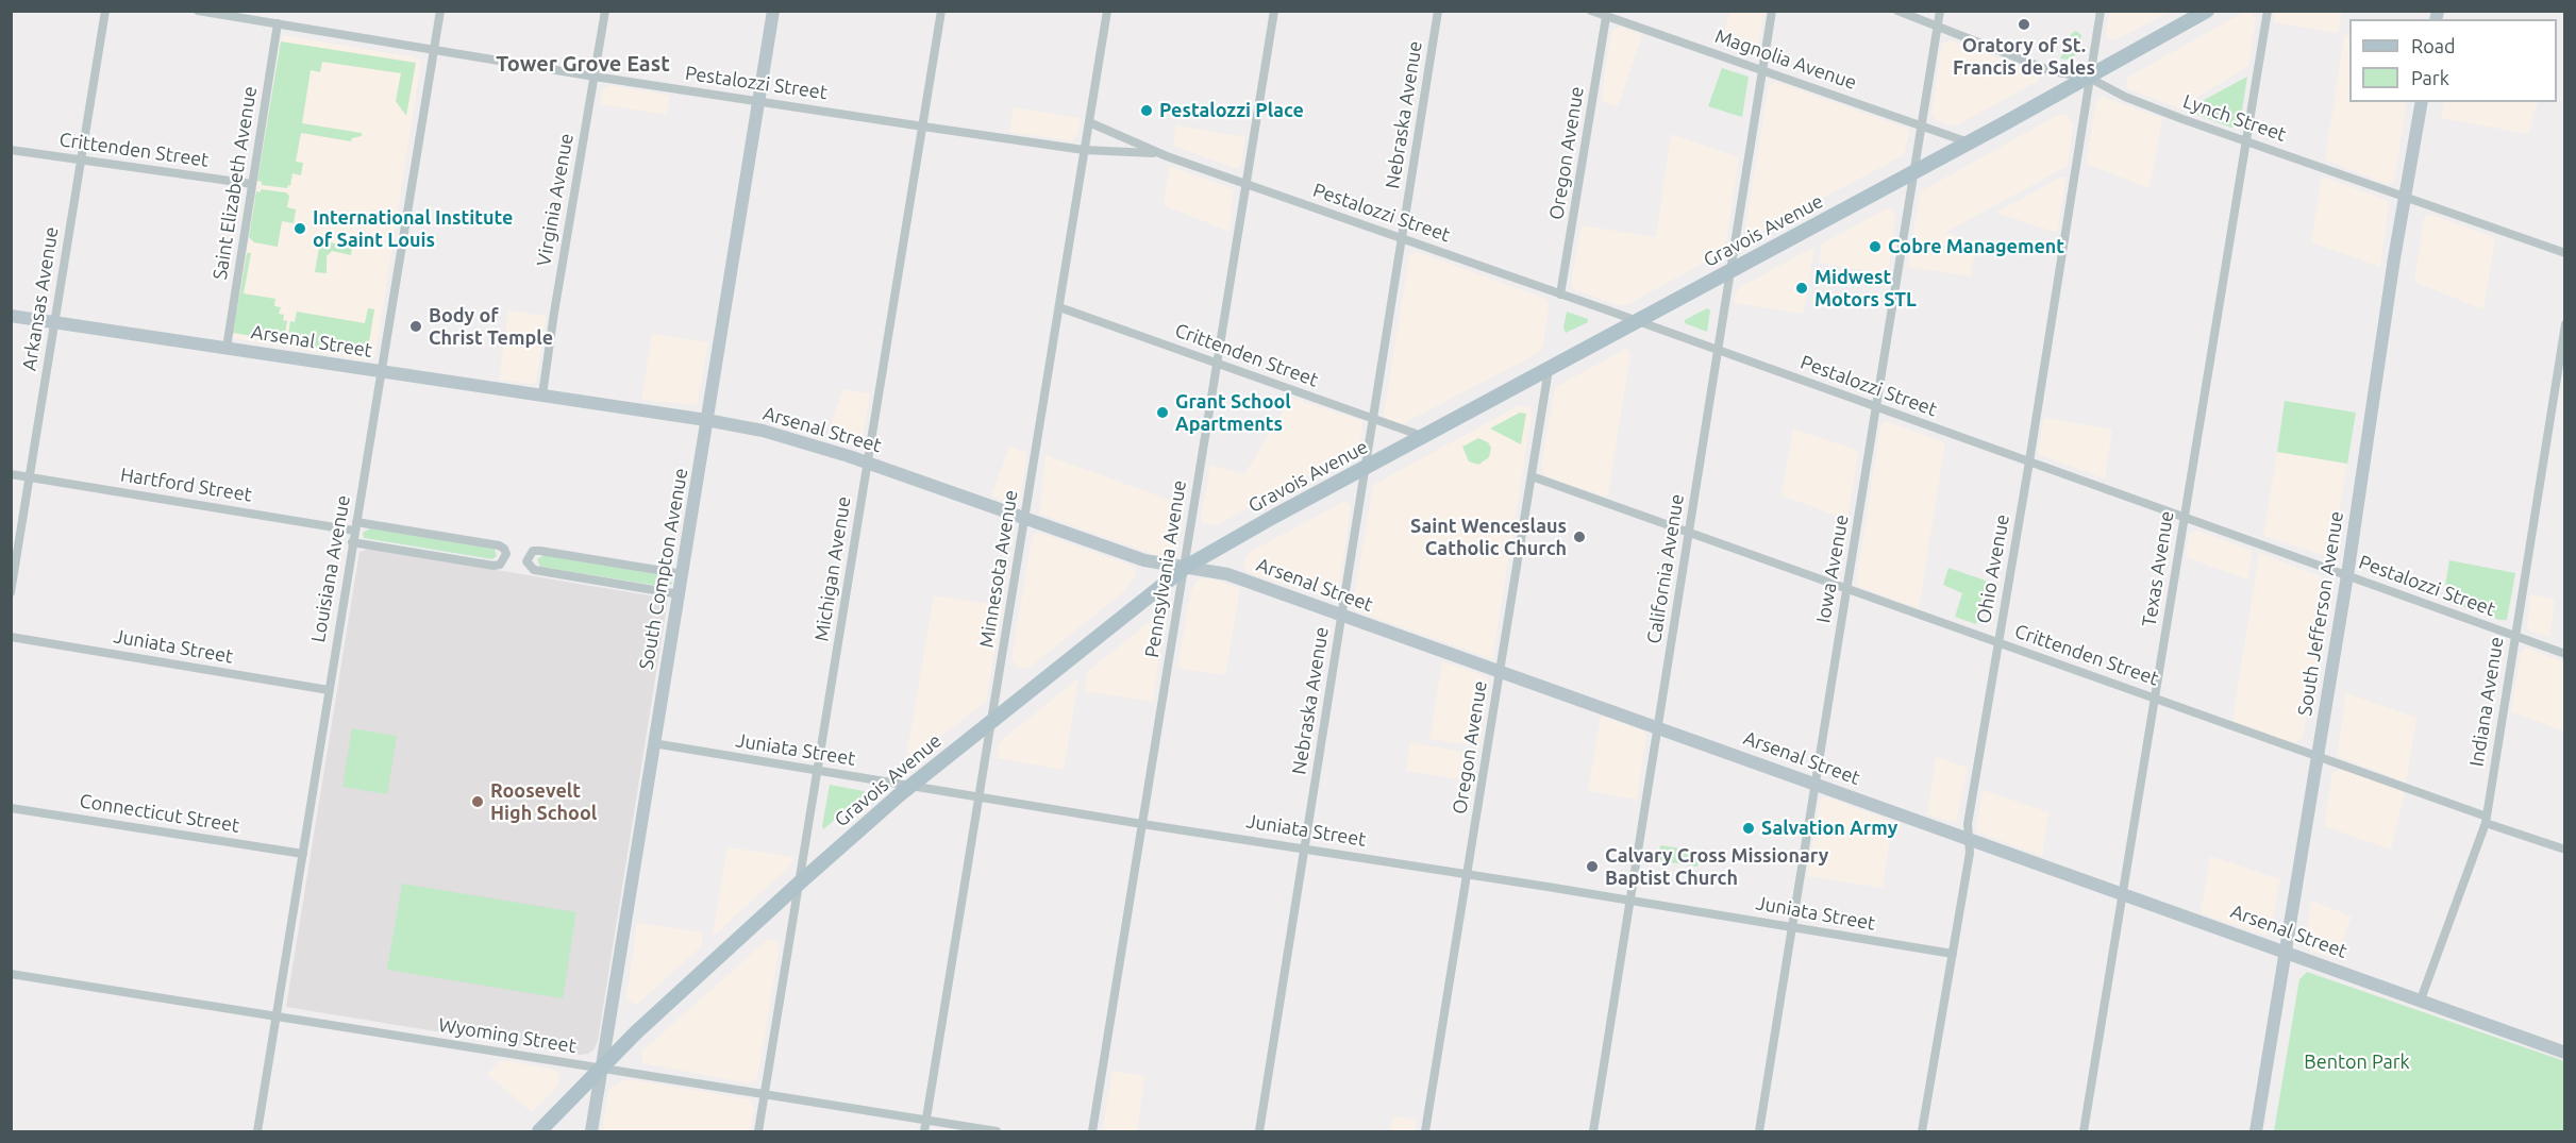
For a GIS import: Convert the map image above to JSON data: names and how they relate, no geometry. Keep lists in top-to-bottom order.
{
  "streets": {
    "main road": [
      "Gravois Avenue",
      "Arsenal Street",
      "South Compton Avenue",
      "South Jefferson Avenue"
    ],
    "street": [
      "Magnolia Avenue",
      "Pestalozzi Street",
      "Nebraska Avenue",
      "Lynch Street",
      "Crittenden Street",
      "Oregon Avenue",
      "Saint Elizabeth Avenue",
      "Virginia Avenue",
      "Arkansas Avenue",
      "Hartford Street",
      "Louisiana Avenue",
      "Michigan Avenue",
      "Minnesota Avenue",
      "Pennsylvania Avenue",
      "California Avenue",
      "Iowa Avenue",
      "Ohio Avenue",
      "Texas Avenue",
      "Juniata Street",
      "Indiana Avenue",
      "Connecticut Street",
      "Wyoming Street"
    ]
  },
  "crossings": [
    ["Magnolia Avenue", "Oregon Avenue"],
    ["Magnolia Avenue", "Gravois Avenue"],
    ["Magnolia Avenue", "California Avenue"],
    ["Magnolia Avenue", "Iowa Avenue"],
    ["Pestalozzi Street", "Nebraska Avenue"],
    ["Pestalozzi Street", "Oregon Avenue"],
    ["Pestalozzi Street", "Saint Elizabeth Avenue"],
    ["Pestalozzi Street", "Virginia Avenue"],
    ["Pestalozzi Street", "Gravois Avenue"],
    ["Pestalozzi Street", "Louisiana Avenue"],
    ["Pestalozzi Street", "South Compton Avenue"],
    ["Pestalozzi Street", "Michigan Avenue"],
    ["Pestalozzi Street", "Minnesota Avenue"],
    ["Pestalozzi Street", "Pennsylvania Avenue"],
    ["Pestalozzi Street", "California Avenue"],
    ["Pestalozzi Street", "Iowa Avenue"],
    ["Pestalozzi Street", "Ohio Avenue"],
    ["Pestalozzi Street", "Texas Avenue"],
    ["Pestalozzi Street", "South Jefferson Avenue"],
    ["Pestalozzi Street", "Indiana Avenue"],
    ["Nebraska Avenue", "Crittenden Street"],
    ["Nebraska Avenue", "Gravois Avenue"],
    ["Nebraska Avenue", "Arsenal Street"],
    ["Nebraska Avenue", "Juniata Street"],
    ["Lynch Street", "Gravois Avenue"],
    ["Lynch Street", "Iowa Avenue"],
    ["Lynch Street", "Ohio Avenue"],
    ["Lynch Street", "Texas Avenue"],
    ["Lynch Street", "South Jefferson Avenue"],
    ["Crittenden Street", "Oregon Avenue"],
    ["Crittenden Street", "Saint Elizabeth Avenue"],
    ["Crittenden Street", "Gravois Avenue"],
    ["Crittenden Street", "Arkansas Avenue"],
    ["Crittenden Street", "Minnesota Avenue"],
    ["Crittenden Street", "Pennsylvania Avenue"],
    ["Crittenden Street", "California Avenue"],
    ["Crittenden Street", "Iowa Avenue"],
    ["Crittenden Street", "Ohio Avenue"],
    ["Crittenden Street", "Texas Avenue"],
    ["Crittenden Street", "South Jefferson Avenue"],
    ["Crittenden Street", "Indiana Avenue"],
    ["Oregon Avenue", "Gravois Avenue"],
    ["Oregon Avenue", "Arsenal Street"],
    ["Oregon Avenue", "Juniata Street"],
    ["Saint Elizabeth Avenue", "Arsenal Street"],
    ["Virginia Avenue", "Arsenal Street"],
    ["Gravois Avenue", "Arsenal Street"],
    ["Gravois Avenue", "South Compton Avenue"],
    ["Gravois Avenue", "Michigan Avenue"],
    ["Gravois Avenue", "Minnesota Avenue"],
    ["Gravois Avenue", "Pennsylvania Avenue"],
    ["Gravois Avenue", "California Avenue"],
    ["Gravois Avenue", "Iowa Avenue"],
    ["Gravois Avenue", "Ohio Avenue"],
    ["Gravois Avenue", "Juniata Street"],
    ["Gravois Avenue", "Wyoming Street"],
    ["Arkansas Avenue", "Arsenal Street"],
    ["Arkansas Avenue", "Hartford Street"],
    ["Arsenal Street", "Louisiana Avenue"],
    ["Arsenal Street", "South Compton Avenue"],
    ["Arsenal Street", "Michigan Avenue"],
    ["Arsenal Street", "Minnesota Avenue"],
    ["Arsenal Street", "Pennsylvania Avenue"],
    ["Arsenal Street", "California Avenue"],
    ["Arsenal Street", "Iowa Avenue"],
    ["Arsenal Street", "Ohio Avenue"],
    ["Arsenal Street", "Texas Avenue"],
    ["Arsenal Street", "South Jefferson Avenue"],
    ["Arsenal Street", "Indiana Avenue"],
    ["Hartford Street", "Louisiana Avenue"],
    ["Louisiana Avenue", "Juniata Street"],
    ["Louisiana Avenue", "Connecticut Street"],
    ["Louisiana Avenue", "Wyoming Street"],
    ["South Compton Avenue", "Juniata Street"],
    ["South Compton Avenue", "Wyoming Street"],
    ["Michigan Avenue", "Juniata Street"],
    ["Michigan Avenue", "Wyoming Street"],
    ["Minnesota Avenue", "Juniata Street"],
    ["Minnesota Avenue", "Wyoming Street"],
    ["Pennsylvania Avenue", "Juniata Street"],
    ["California Avenue", "Juniata Street"],
    ["Iowa Avenue", "Juniata Street"],
    ["Ohio Avenue", "Juniata Street"]
  ],
  "districts": ["Tower Grove East"],
  "parks": ["Benton Park"],
  "places": [
    "Oratory of St. Francis de Sales",
    "Pestalozzi Place",
    "International Institute of Saint Louis",
    "Cobre Management",
    "Midwest Motors STL",
    "Body of Christ Temple",
    "Grant School Apartments",
    "Saint Wenceslaus Catholic Church",
    "Roosevelt High School",
    "Salvation Army",
    "Calvary Cross Missionary Baptist Church"
  ],
  "legend": ["Road", "Park"]
}
